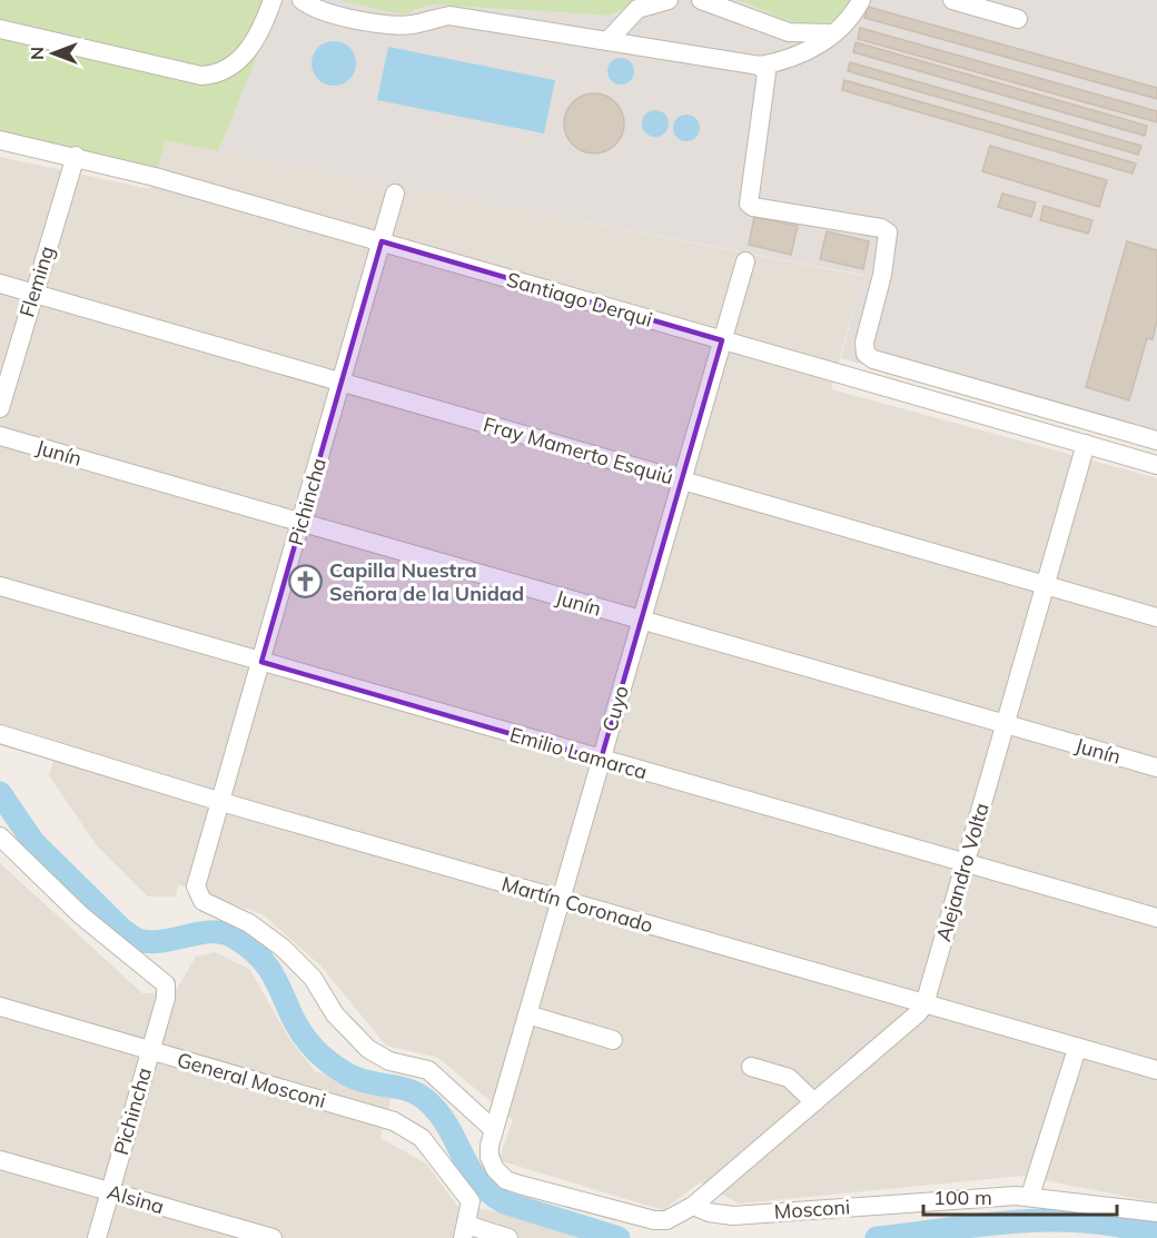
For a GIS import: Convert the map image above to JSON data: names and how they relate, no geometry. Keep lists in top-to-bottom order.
{
  "streets": {
    "street": [
      "Fleming",
      "Santiago Derqui",
      "Fray Mamerto Esquiú",
      "Junín",
      "Pichincha",
      "Cuyo",
      "Emilio Lamarca",
      "Alejandro Volta",
      "Martín Coronado",
      "General Mosconi",
      "Alsina",
      "Mosconi"
    ]
  },
  "crossings": [
    ["Fleming", "Santiago Derqui"],
    ["Fleming", "Fray Mamerto Esquiú"],
    ["Santiago Derqui", "Pichincha"],
    ["Santiago Derqui", "Cuyo"],
    ["Santiago Derqui", "Alejandro Volta"],
    ["Fray Mamerto Esquiú", "Pichincha"],
    ["Fray Mamerto Esquiú", "Cuyo"],
    ["Fray Mamerto Esquiú", "Alejandro Volta"],
    ["Junín", "Pichincha"],
    ["Junín", "Cuyo"],
    ["Junín", "Alejandro Volta"],
    ["Pichincha", "Cuyo"],
    ["Pichincha", "Emilio Lamarca"],
    ["Pichincha", "Martín Coronado"],
    ["Pichincha", "General Mosconi"],
    ["Pichincha", "Alsina"],
    ["Cuyo", "Emilio Lamarca"],
    ["Cuyo", "Alejandro Volta"],
    ["Cuyo", "Martín Coronado"],
    ["Cuyo", "Mosconi"],
    ["Emilio Lamarca", "Alejandro Volta"],
    ["Alejandro Volta", "Martín Coronado"],
    ["Alejandro Volta", "Mosconi"]
  ],
  "places": {
    "church": ["Capilla Nuestra Señora de la Unidad"]
  },
  "scale_bar": "100 m",
  "north": "left"
}
